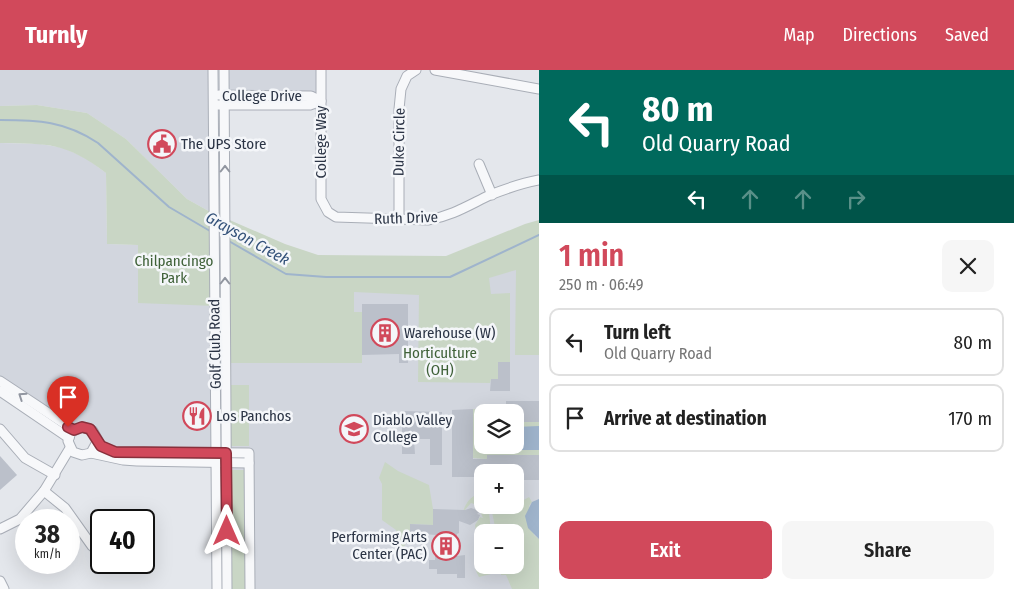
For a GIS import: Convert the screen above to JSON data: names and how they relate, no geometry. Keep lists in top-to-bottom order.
{
  "streets": {
    "street": [
      "College Drive",
      "College Way",
      "Duke Circle",
      "Ruth Drive",
      "Golf Club Road"
    ]
  },
  "crossings": [
    ["College Drive", "College Way"],
    ["College Drive", "Golf Club Road"],
    ["College Way", "Ruth Drive"],
    ["Duke Circle", "Ruth Drive"]
  ],
  "water": ["Grayson Creek"],
  "parks": ["Chilpancingo Park", "Horticulture (OH)"],
  "places": {
    "public building": ["The UPS Store"],
    "building": ["Warehouse (W)", "Performing Arts Center (PAC)"],
    "restaurant": ["Los Panchos"],
    "school or university": ["Diablo Valley College"]
  },
  "page": {
    "header": "Turnly",
    "nav": ["Map", "Directions", "Saved"],
    "turn": ["80 m", "Old Quarry Road"],
    "heading": ["1 min", "250 m · 06:49"],
    "list": [
      {
        "name": "Turn left",
        "note": "Old Quarry Road",
        "value": "80 m"
      },
      {
        "name": "Arrive at destination",
        "value": "170 m"
      }
    ],
    "map_buttons": ["+", "−"],
    "speed": "38 km/h",
    "limit": "40",
    "buttons": ["Exit", "Share"]
  }
}
